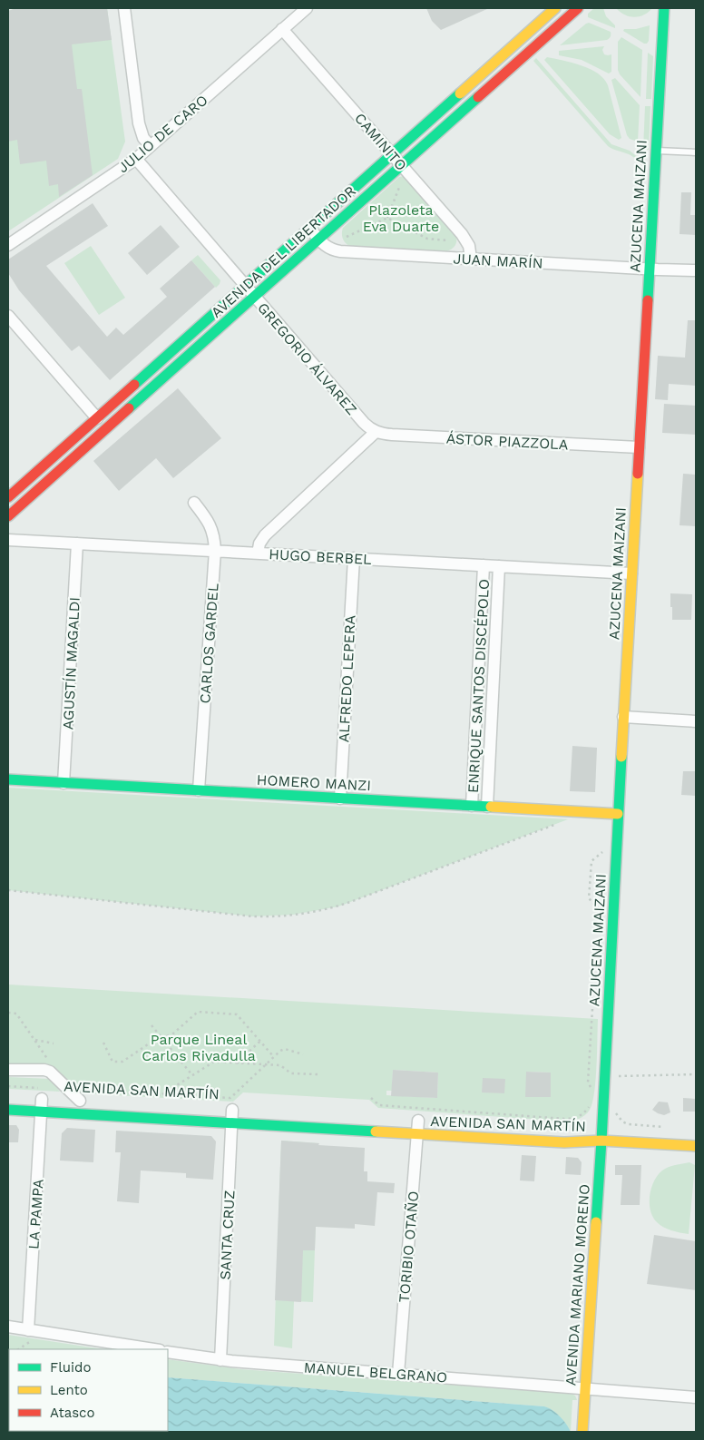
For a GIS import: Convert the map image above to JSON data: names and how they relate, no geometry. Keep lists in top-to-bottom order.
{
  "streets": {
    "main road": [
      "AZUCENA MAIZANI",
      "AVENIDA DEL LIBERTADOR",
      "HOMERO MANZI",
      "AVENIDA SAN MARTÍN",
      "AVENIDA MARIANO MORENO"
    ],
    "street": [
      "JULIO DE CARO",
      "CAMINITO",
      "JUAN MARÍN",
      "GREGORIO ÁLVAREZ",
      "ÁSTOR PIAZZOLA",
      "HUGO BERBEL",
      "CARLOS GARDEL",
      "AGUSTÍN MAGALDI",
      "ALFREDO LEPERA",
      "ENRIQUE SANTOS DISCÉPOLO",
      "LA PAMPA",
      "SANTA CRUZ",
      "TORIBIO OTAÑO",
      "MANUEL BELGRANO"
    ]
  },
  "crossings": [
    ["JULIO DE CARO", "CAMINITO"],
    ["JULIO DE CARO", "GREGORIO ÁLVAREZ"],
    ["CAMINITO", "AVENIDA DEL LIBERTADOR"],
    ["CAMINITO", "JUAN MARÍN"],
    ["AZUCENA MAIZANI", "JUAN MARÍN"],
    ["AZUCENA MAIZANI", "ÁSTOR PIAZZOLA"],
    ["AZUCENA MAIZANI", "HUGO BERBEL"],
    ["AZUCENA MAIZANI", "HOMERO MANZI"],
    ["AZUCENA MAIZANI", "AVENIDA SAN MARTÍN"],
    ["AZUCENA MAIZANI", "AVENIDA MARIANO MORENO"],
    ["AVENIDA DEL LIBERTADOR", "JUAN MARÍN"],
    ["AVENIDA DEL LIBERTADOR", "GREGORIO ÁLVAREZ"],
    ["GREGORIO ÁLVAREZ", "ÁSTOR PIAZZOLA"],
    ["HUGO BERBEL", "CARLOS GARDEL"],
    ["HUGO BERBEL", "AGUSTÍN MAGALDI"],
    ["HUGO BERBEL", "ALFREDO LEPERA"],
    ["HUGO BERBEL", "ENRIQUE SANTOS DISCÉPOLO"],
    ["CARLOS GARDEL", "HOMERO MANZI"],
    ["AGUSTÍN MAGALDI", "HOMERO MANZI"],
    ["ALFREDO LEPERA", "HOMERO MANZI"],
    ["ENRIQUE SANTOS DISCÉPOLO", "HOMERO MANZI"],
    ["AVENIDA SAN MARTÍN", "LA PAMPA"],
    ["AVENIDA SAN MARTÍN", "SANTA CRUZ"],
    ["AVENIDA SAN MARTÍN", "TORIBIO OTAÑO"],
    ["AVENIDA SAN MARTÍN", "AVENIDA MARIANO MORENO"],
    ["SANTA CRUZ", "MANUEL BELGRANO"],
    ["TORIBIO OTAÑO", "MANUEL BELGRANO"],
    ["AVENIDA MARIANO MORENO", "MANUEL BELGRANO"]
  ],
  "parks": ["Plazoleta Eva Duarte", "Parque Lineal Carlos Rivadulla"],
  "legend": ["Fluido", "Lento", "Atasco"]
}
